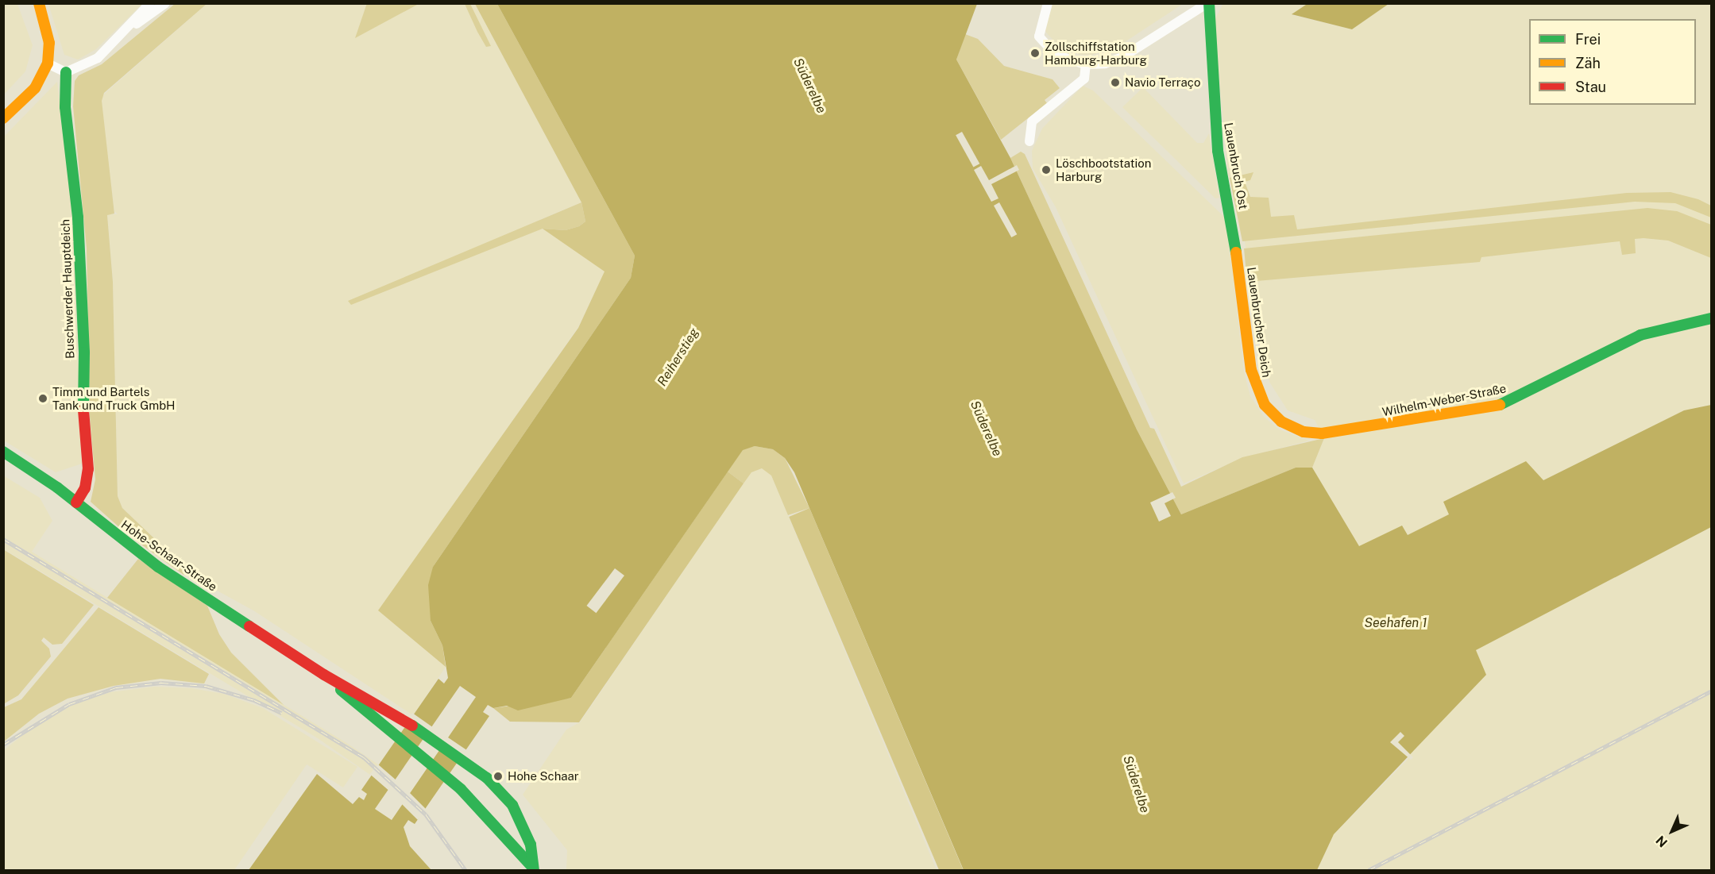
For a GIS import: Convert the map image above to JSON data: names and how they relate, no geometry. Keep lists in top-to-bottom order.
{
  "streets": {
    "street": [
      "Lauenbruch Ost",
      "Buschwerder Hauptdeich",
      "Lauenbrucher Deich",
      "Wilhelm-Weber-Straße",
      "Hohe-Schaar-Straße"
    ]
  },
  "crossings": [
    ["Lauenbruch Ost", "Lauenbrucher Deich"],
    ["Buschwerder Hauptdeich", "Hohe-Schaar-Straße"],
    ["Lauenbrucher Deich", "Wilhelm-Weber-Straße"]
  ],
  "water": ["Süderelbe", "Reiherstieg", "Seehafen 1"],
  "places": [
    "Zollschiffstation Hamburg-Harburg",
    "Navio Terraço",
    "Löschbootstation Harburg",
    "Timm und Bartels Tank und Truck GmbH",
    "Hohe Schaar"
  ],
  "legend": ["Frei", "Zäh", "Stau"],
  "north": "bottom left"
}
